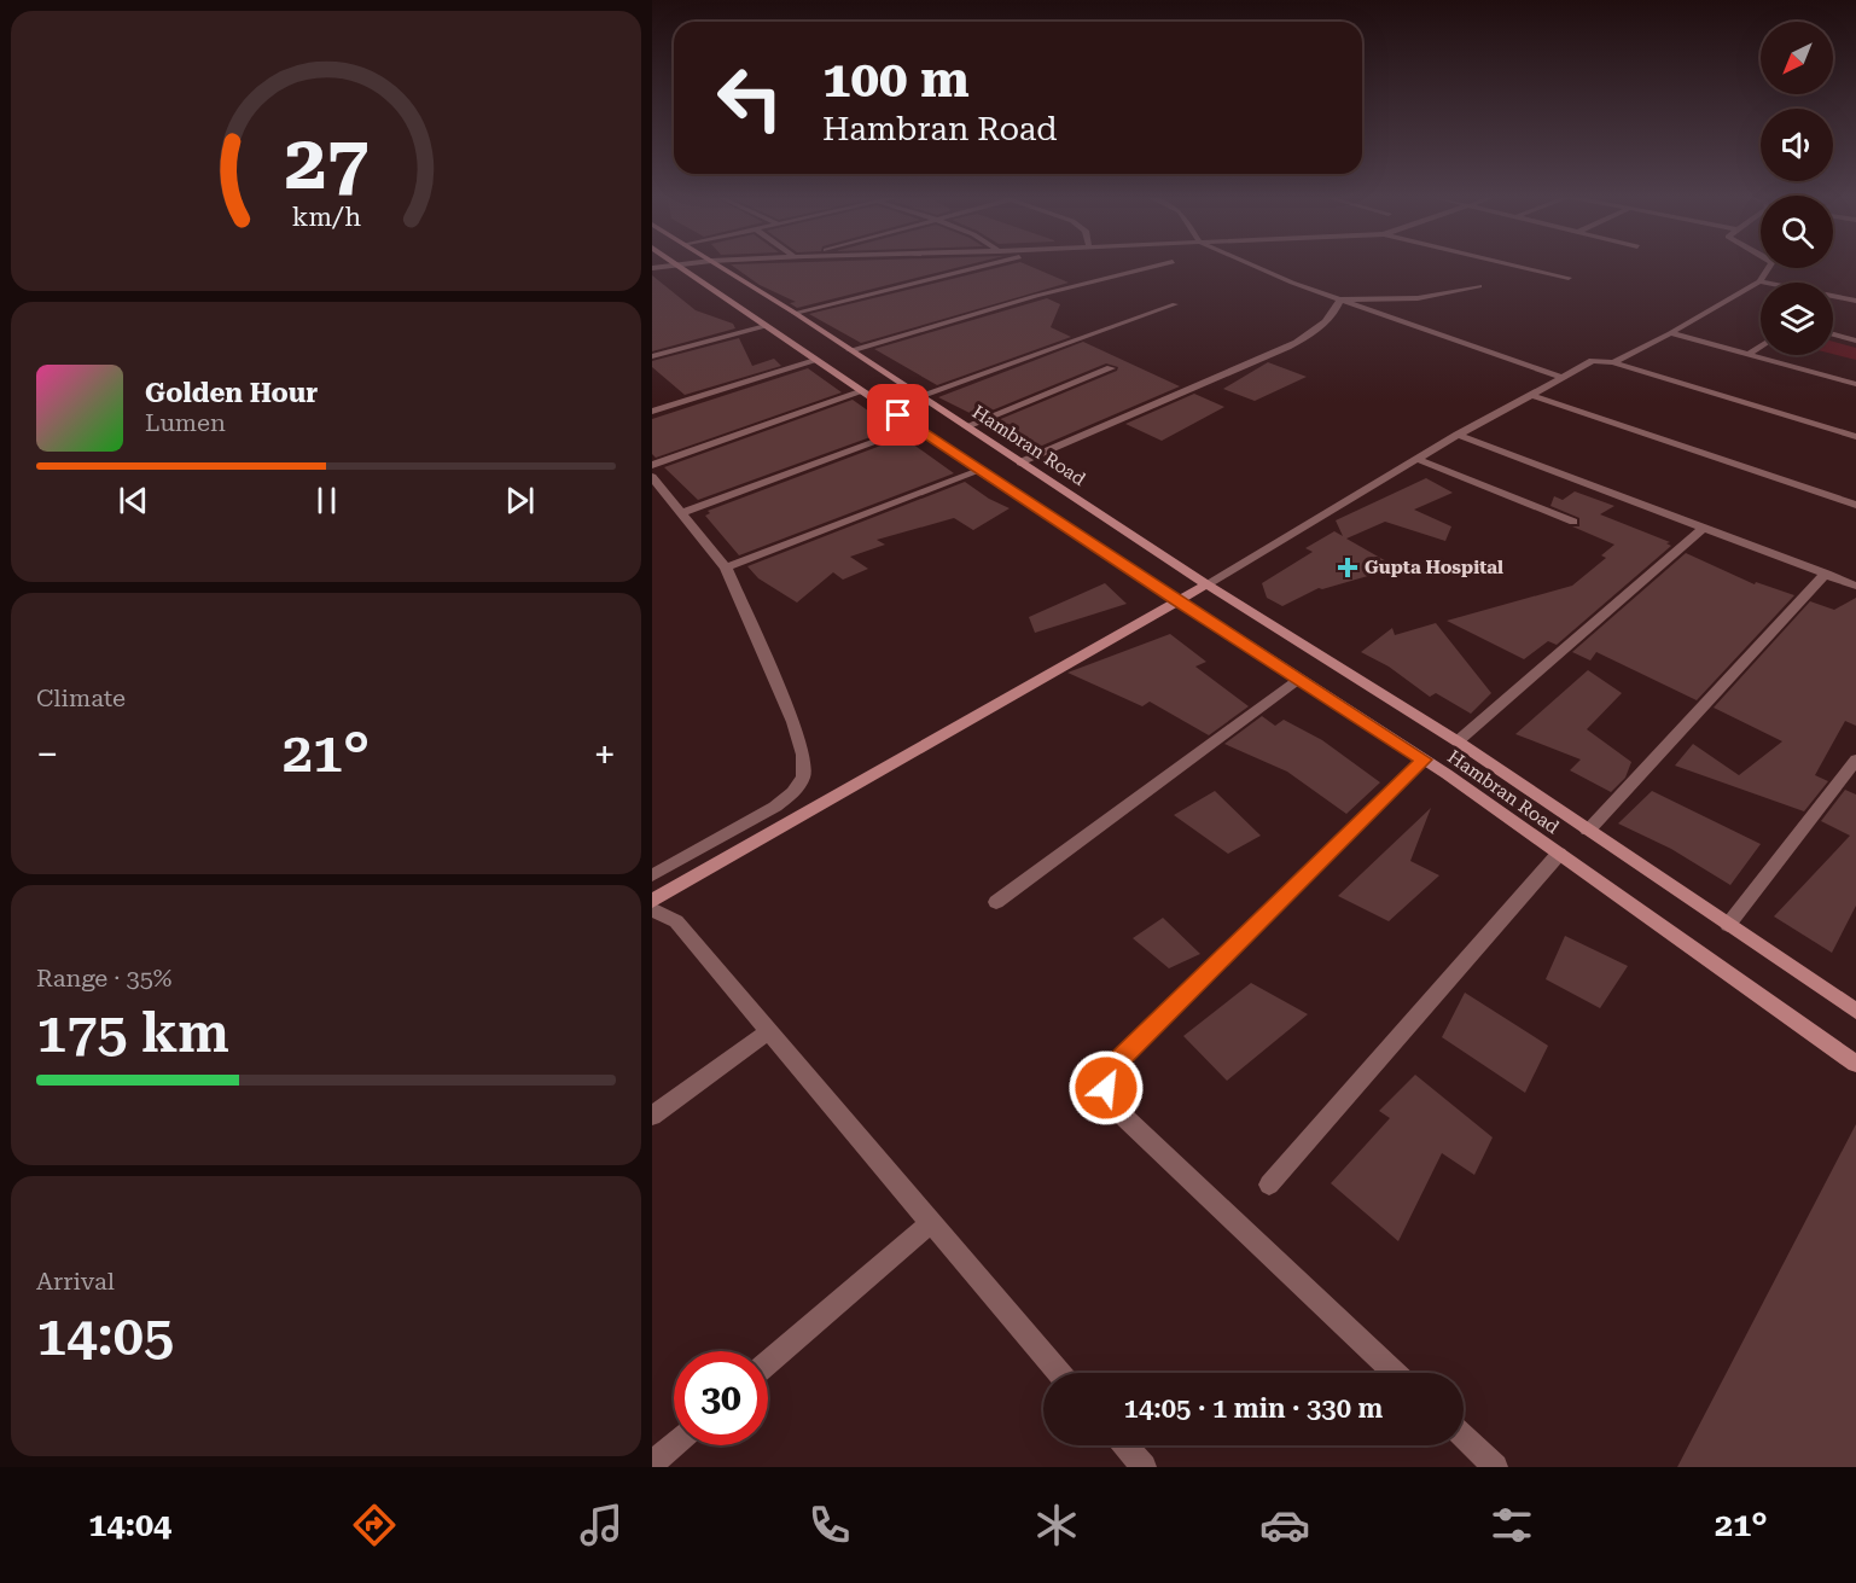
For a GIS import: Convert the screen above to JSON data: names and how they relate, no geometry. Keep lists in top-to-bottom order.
{
  "streets": {
    "main road": ["Hambran Road"]
  },
  "places": {
    "health": ["Gupta Hospital"]
  },
  "north": "bottom left",
  "page": {
    "turn": ["100 m", "Hambran Road"],
    "song": ["Golden Hour", "Lumen"],
    "tile": [
      "Climate",
      ["Range · 35%", "175 km"],
      ["Arrival", "14:05"]
    ],
    "heat": ["−", "21°", "+"],
    "limit": "30",
    "trip": "14:05 · 1 min · 330 m",
    "tabs": ["14:04", "21°"],
    "gauge": ["27", "km/h"]
  }
}
